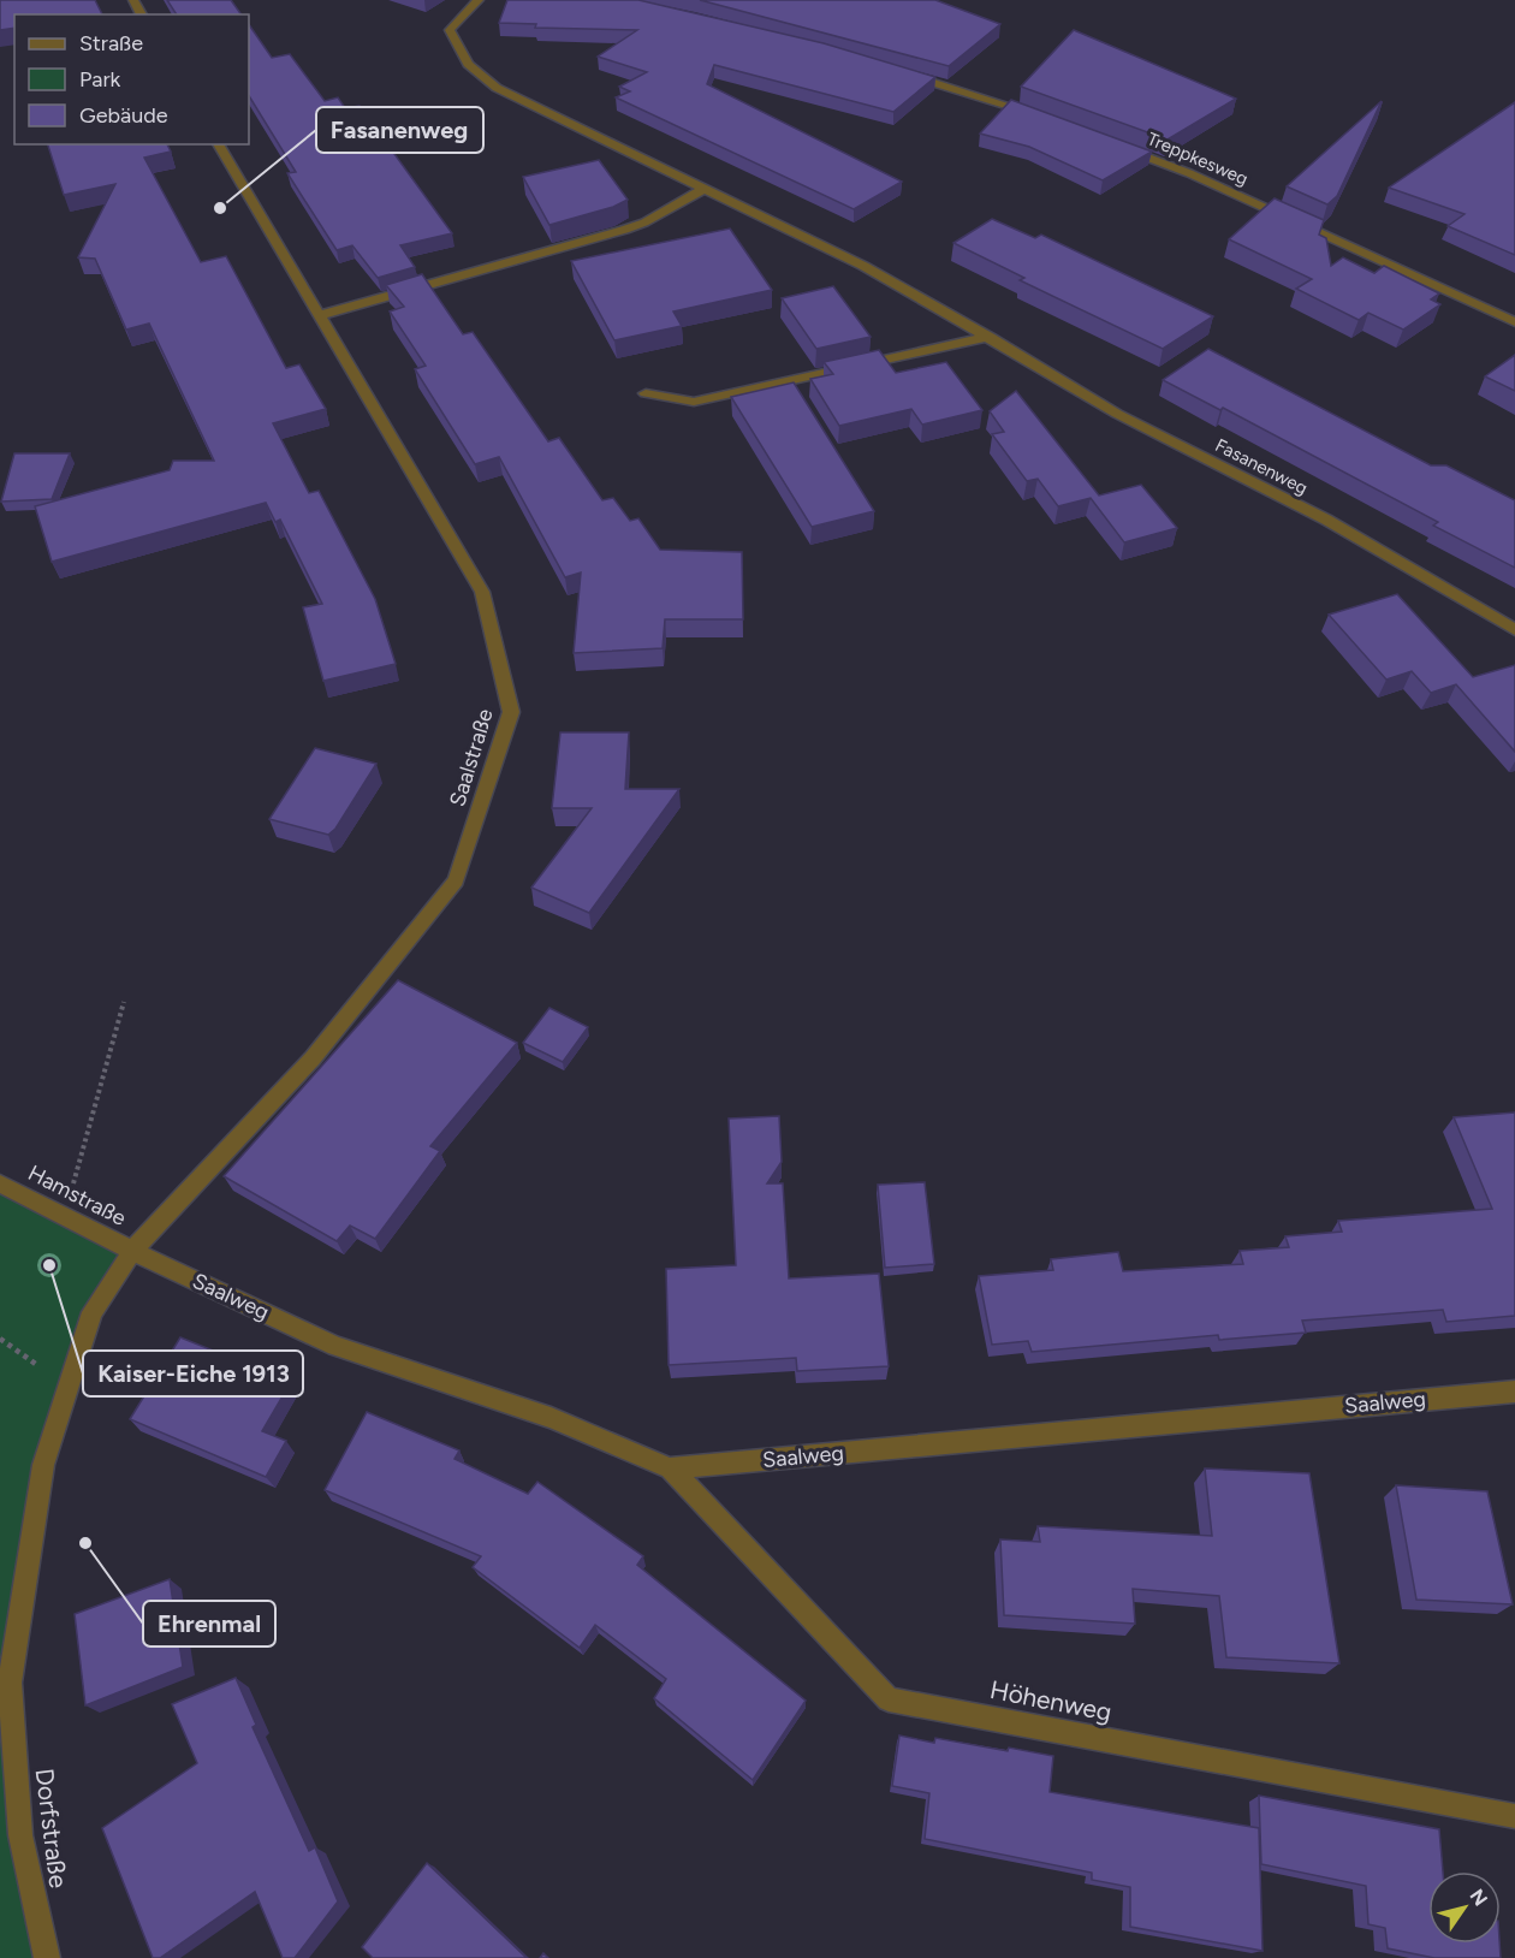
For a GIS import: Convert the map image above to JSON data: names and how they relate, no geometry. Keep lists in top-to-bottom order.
{
  "streets": {
    "street": [
      "Treppkesweg",
      "Fasanenweg",
      "Saalstraße",
      "Hamstraße",
      "Saalweg",
      "Höhenweg",
      "Dorfstraße"
    ]
  },
  "crossings": [
    ["Saalstraße", "Hamstraße"],
    ["Saalstraße", "Saalweg"],
    ["Saalstraße", "Dorfstraße"],
    ["Hamstraße", "Saalweg"],
    ["Hamstraße", "Dorfstraße"],
    ["Saalweg", "Höhenweg"],
    ["Saalweg", "Dorfstraße"]
  ],
  "places": ["Fasanenweg", "Kaiser-Eiche 1913", "Ehrenmal"],
  "legend": ["Straße", "Park", "Gebäude"],
  "north": "top right"
}
